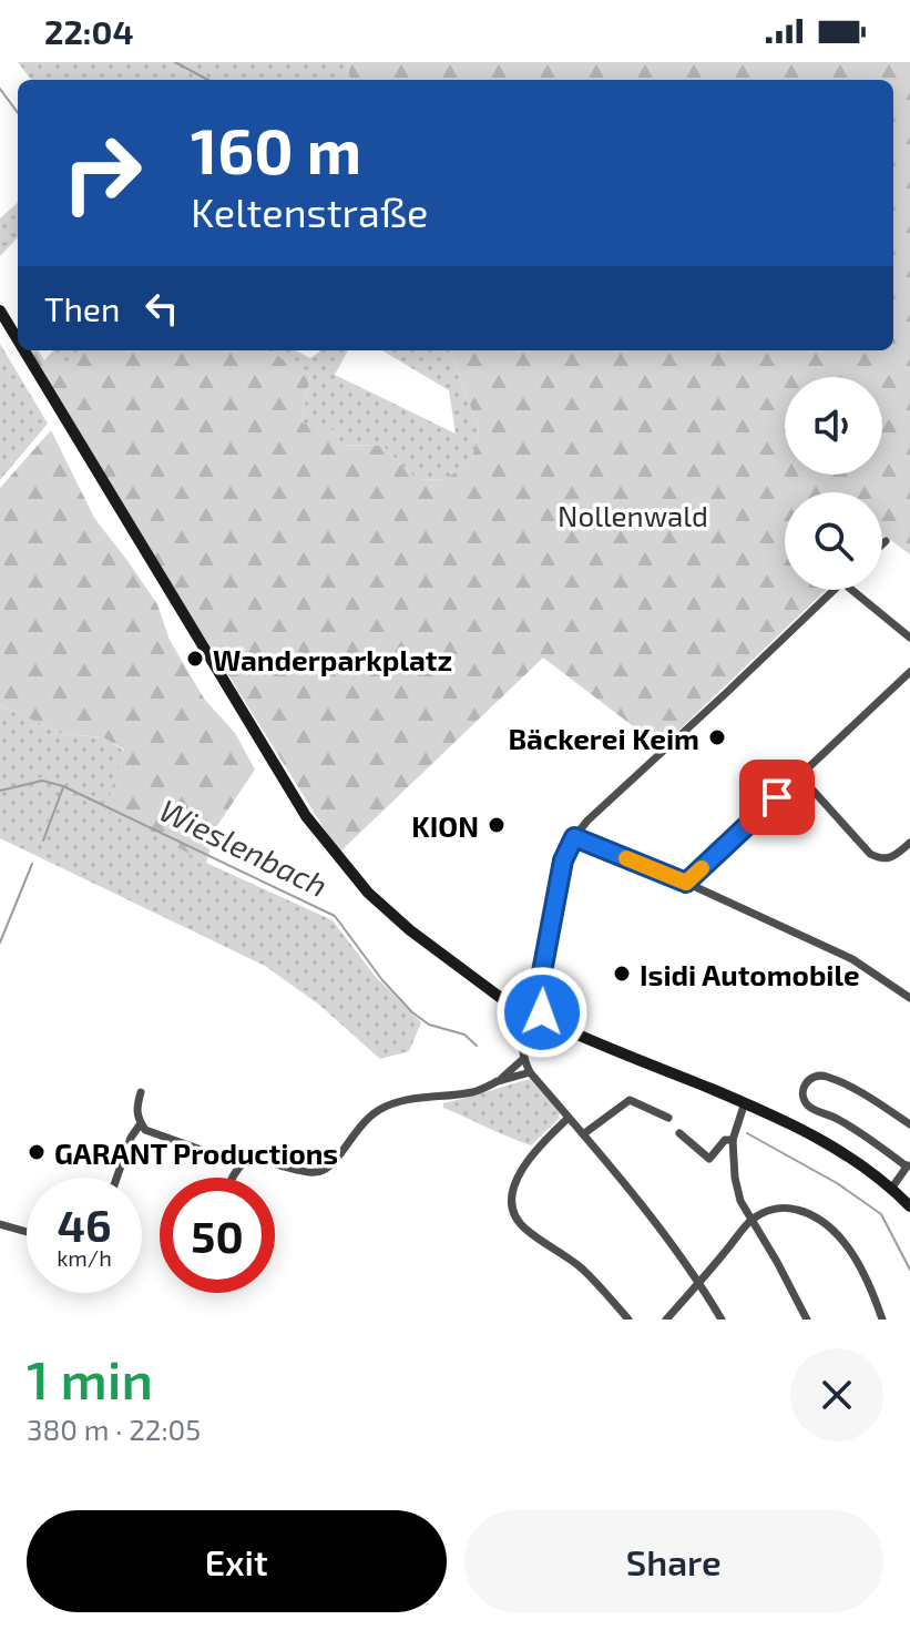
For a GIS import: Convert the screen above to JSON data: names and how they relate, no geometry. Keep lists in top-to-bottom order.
{
  "water": ["Wieslenbach"],
  "parks": ["Nollenwald"],
  "places": [
    "Wanderparkplatz",
    "Bäckerei Keim",
    "KION",
    "Isidi Automobile",
    "GARANT Productions"
  ],
  "page": {
    "status": "22:04",
    "turn": ["160 m", "Keltenstraße"],
    "then": "Then",
    "speed": "46 km/h",
    "limit": "50",
    "heading": ["1 min", "380 m · 22:05"],
    "buttons": ["Exit", "Share"]
  }
}
